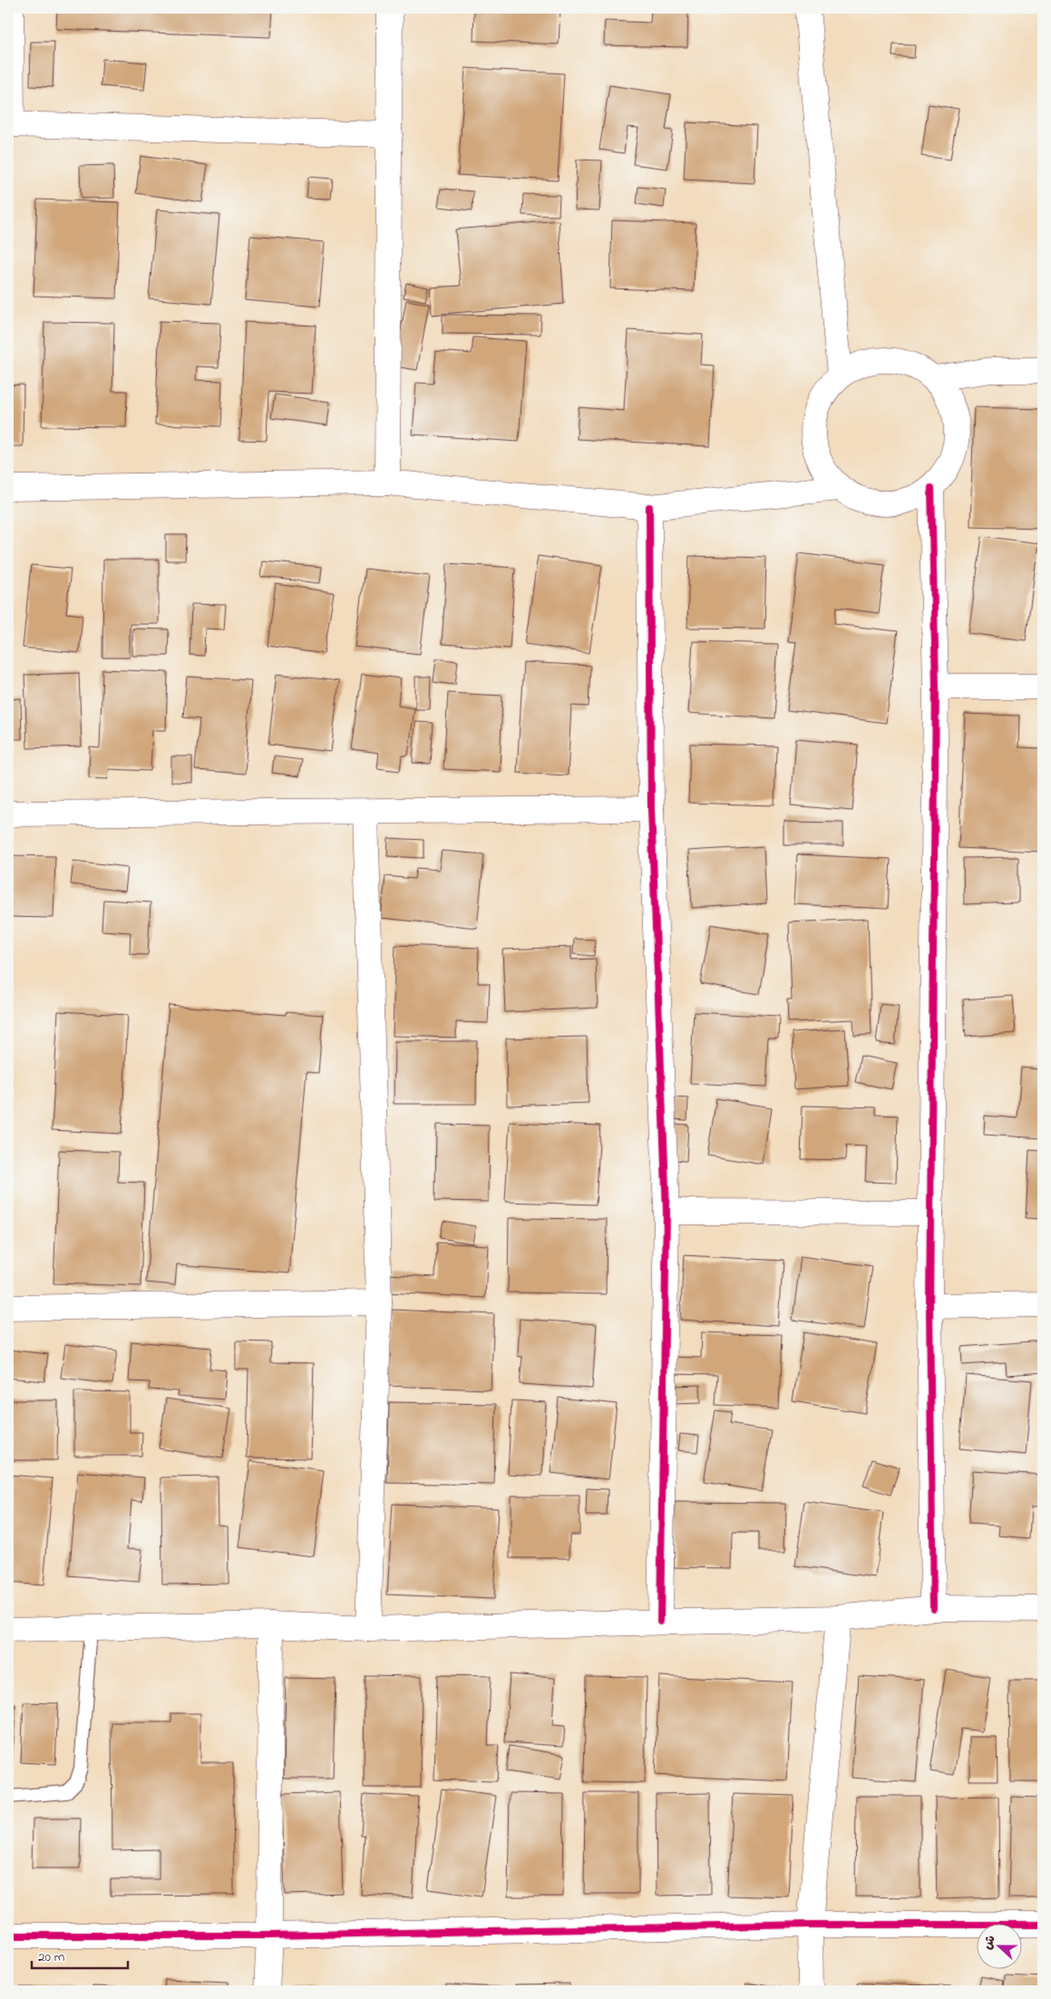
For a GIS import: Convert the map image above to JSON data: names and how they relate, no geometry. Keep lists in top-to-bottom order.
{
  "scale_bar": "20 m",
  "north": "left"
}
